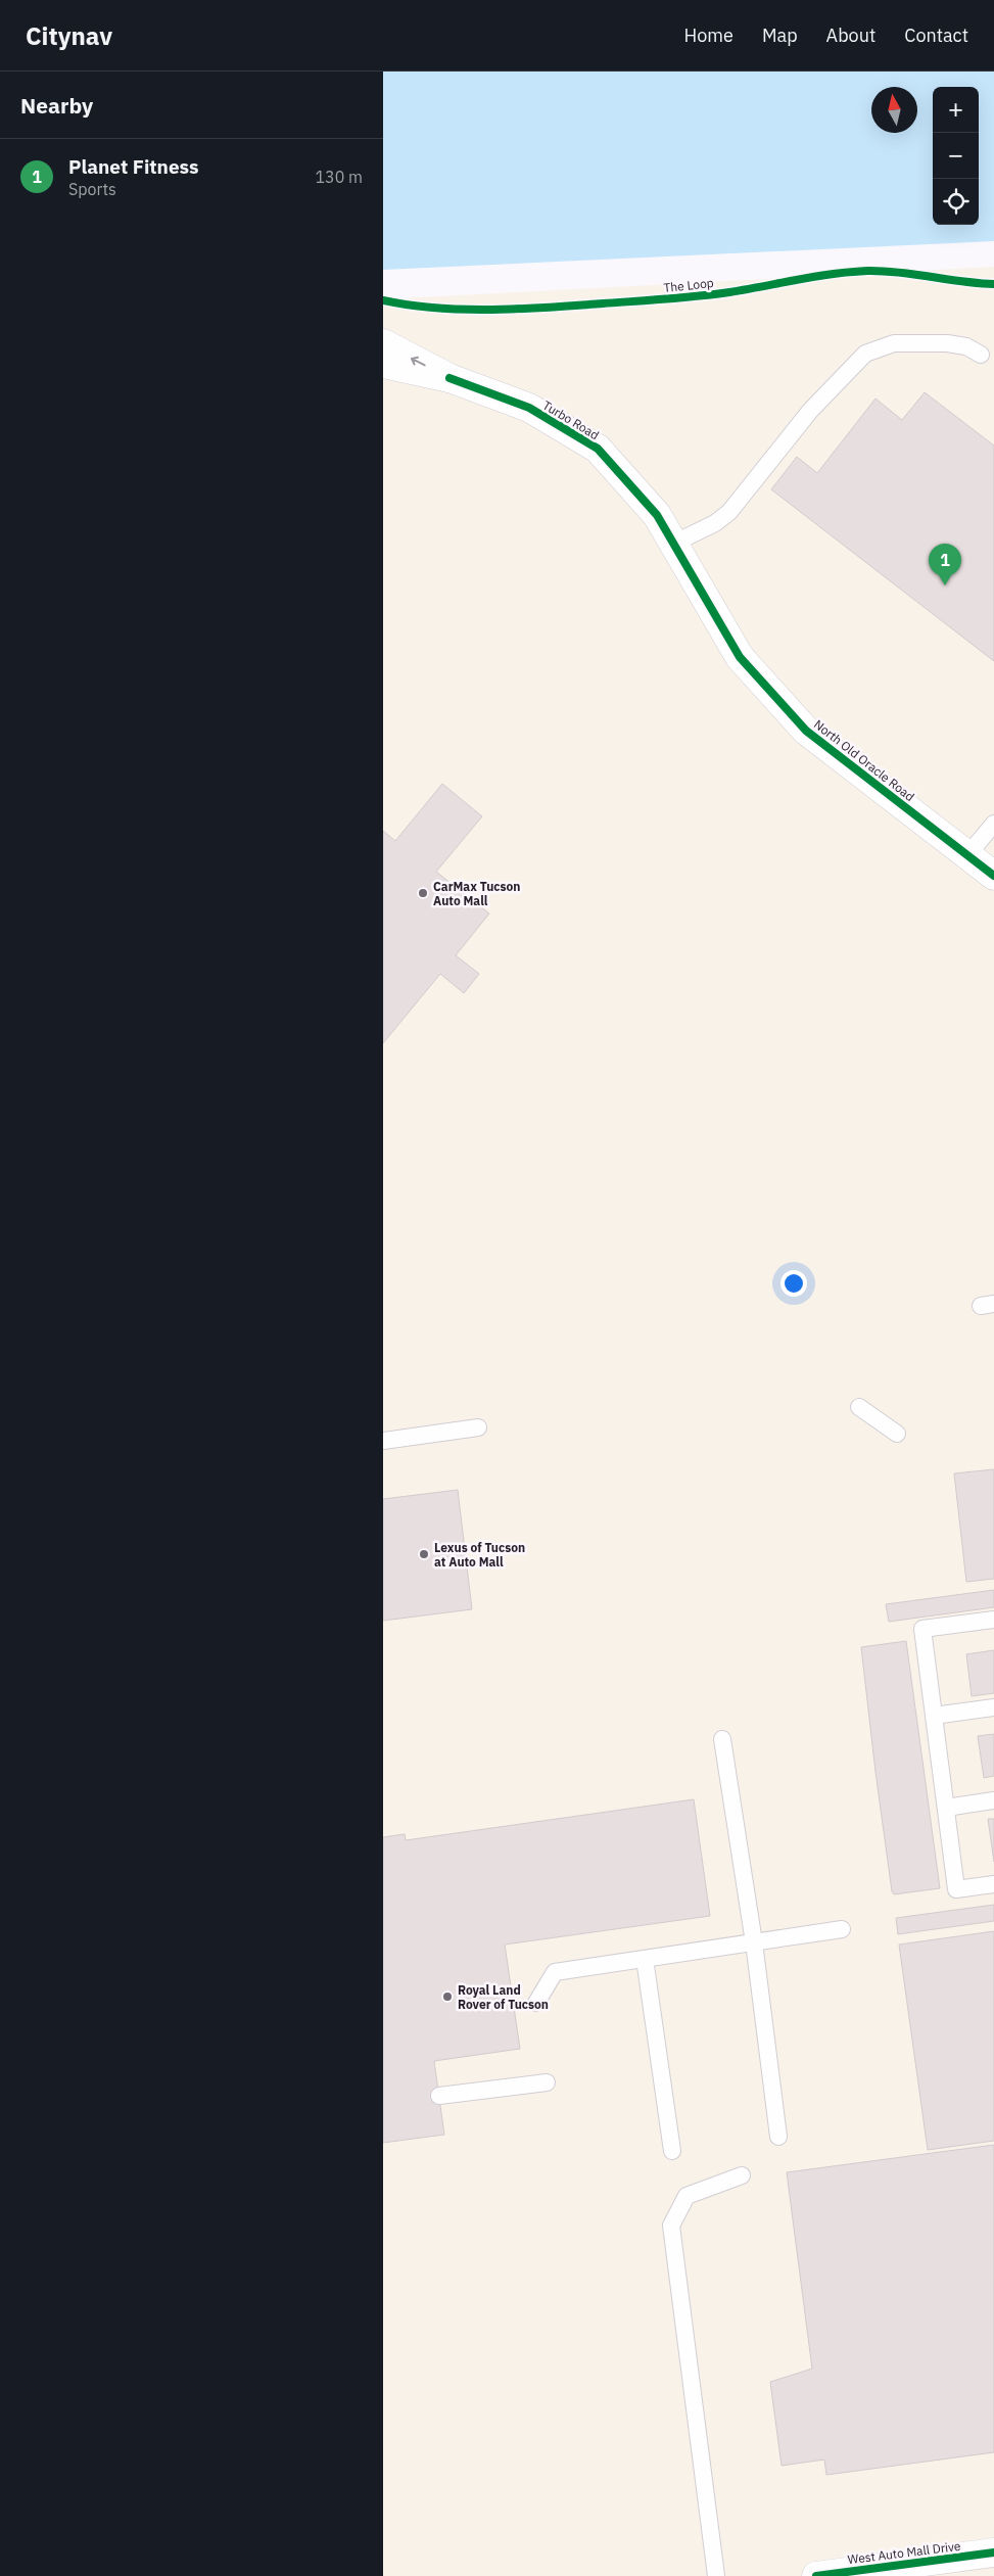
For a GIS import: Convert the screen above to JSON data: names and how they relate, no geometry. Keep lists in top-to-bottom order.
{
  "streets": {
    "street": ["Turbo Road", "North Old Oracle Road", "West Auto Mall Drive"],
    "cycle path": ["The Loop"]
  },
  "crossings": [
    ["Turbo Road", "North Old Oracle Road"]
  ],
  "places": ["CarMax Tucson Auto Mall", "Lexus of Tucson at Auto Mall", "Royal Land Rover of Tucson"],
  "north": "top",
  "page": {
    "header": "Citynav",
    "nav": [
      "Home",
      "Map",
      "About",
      "Contact"
    ],
    "heading": "Nearby",
    "map_buttons": ["+", "−"],
    "list": [
      {
        "mark": "1",
        "name": "Planet Fitness",
        "note": "Sports",
        "value": "130 m"
      }
    ],
    "pins": "1"
  }
}
